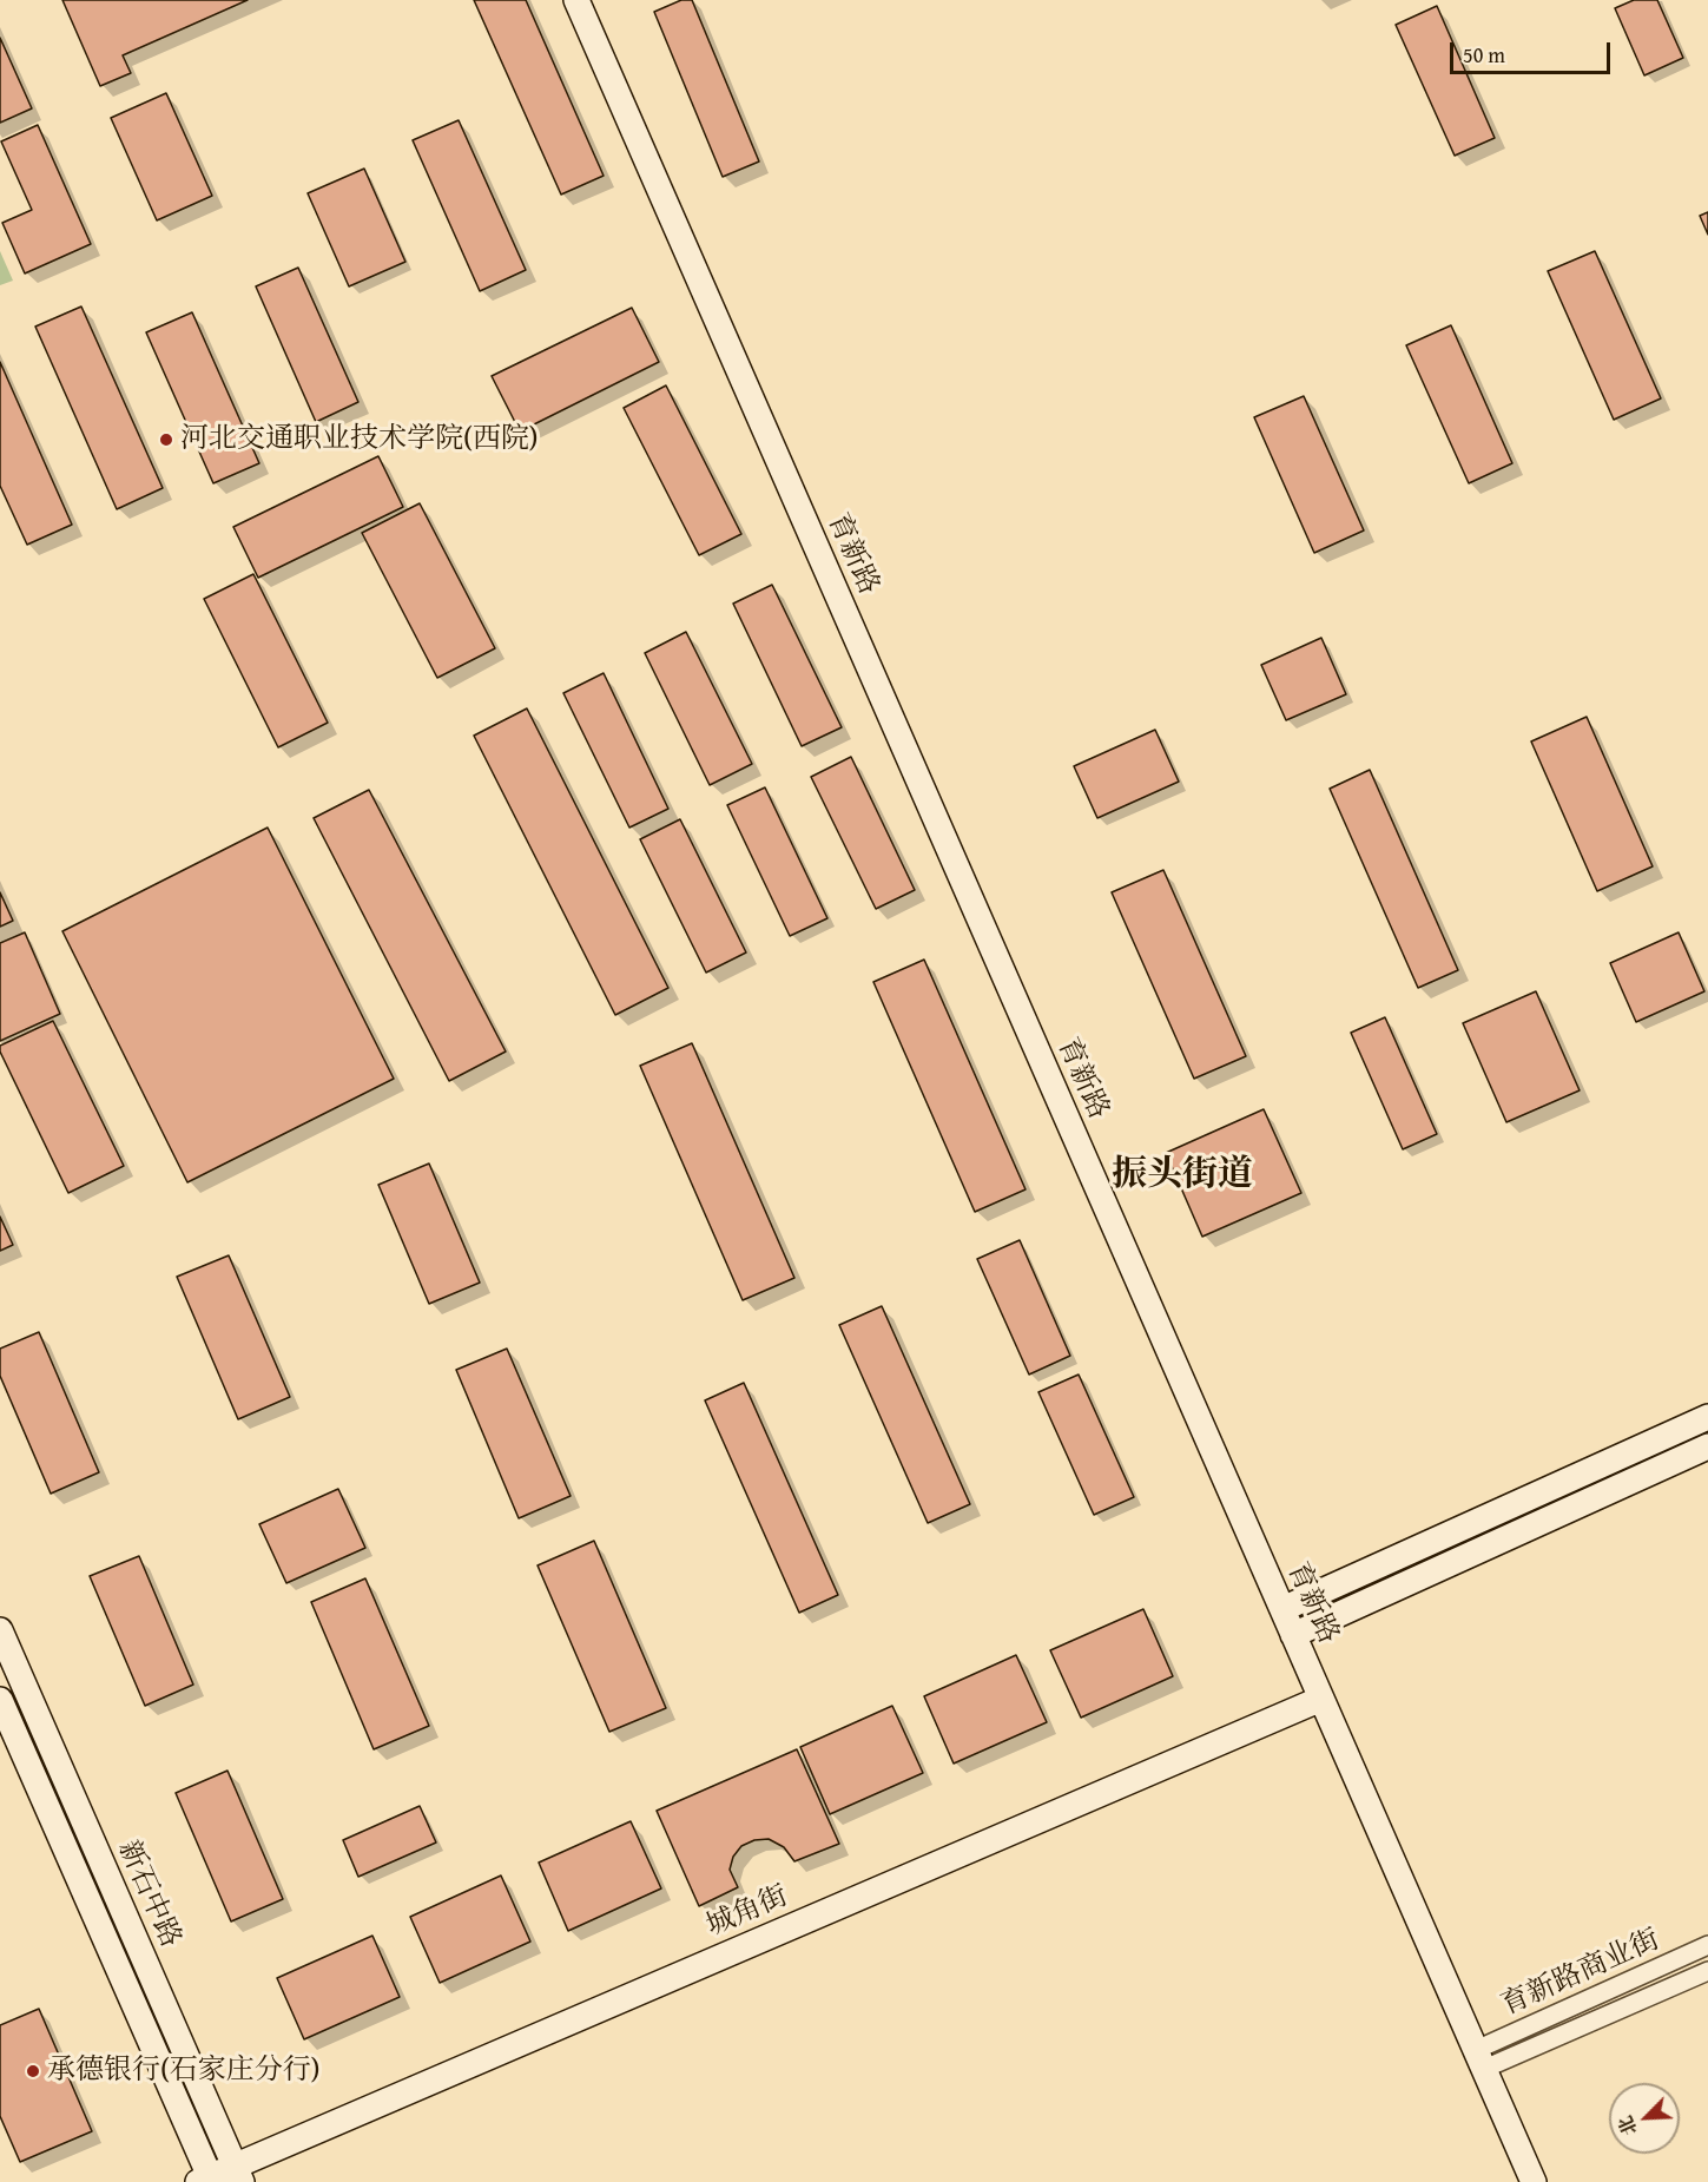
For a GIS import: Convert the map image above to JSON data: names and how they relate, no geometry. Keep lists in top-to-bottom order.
{
  "streets": {
    "street": [
      "育新路",
      "新石中路",
      "城角街",
      "育新路商业街"
    ]
  },
  "crossings": [
    ["育新路", "城角街"],
    ["育新路", "育新路商业街"],
    ["新石中路", "城角街"]
  ],
  "districts": ["振头街道"],
  "places": ["河北交通职业技术学院(西院)", "承德银行(石家庄分行)"],
  "scale_bar": "50 m",
  "north": "bottom left"
}
